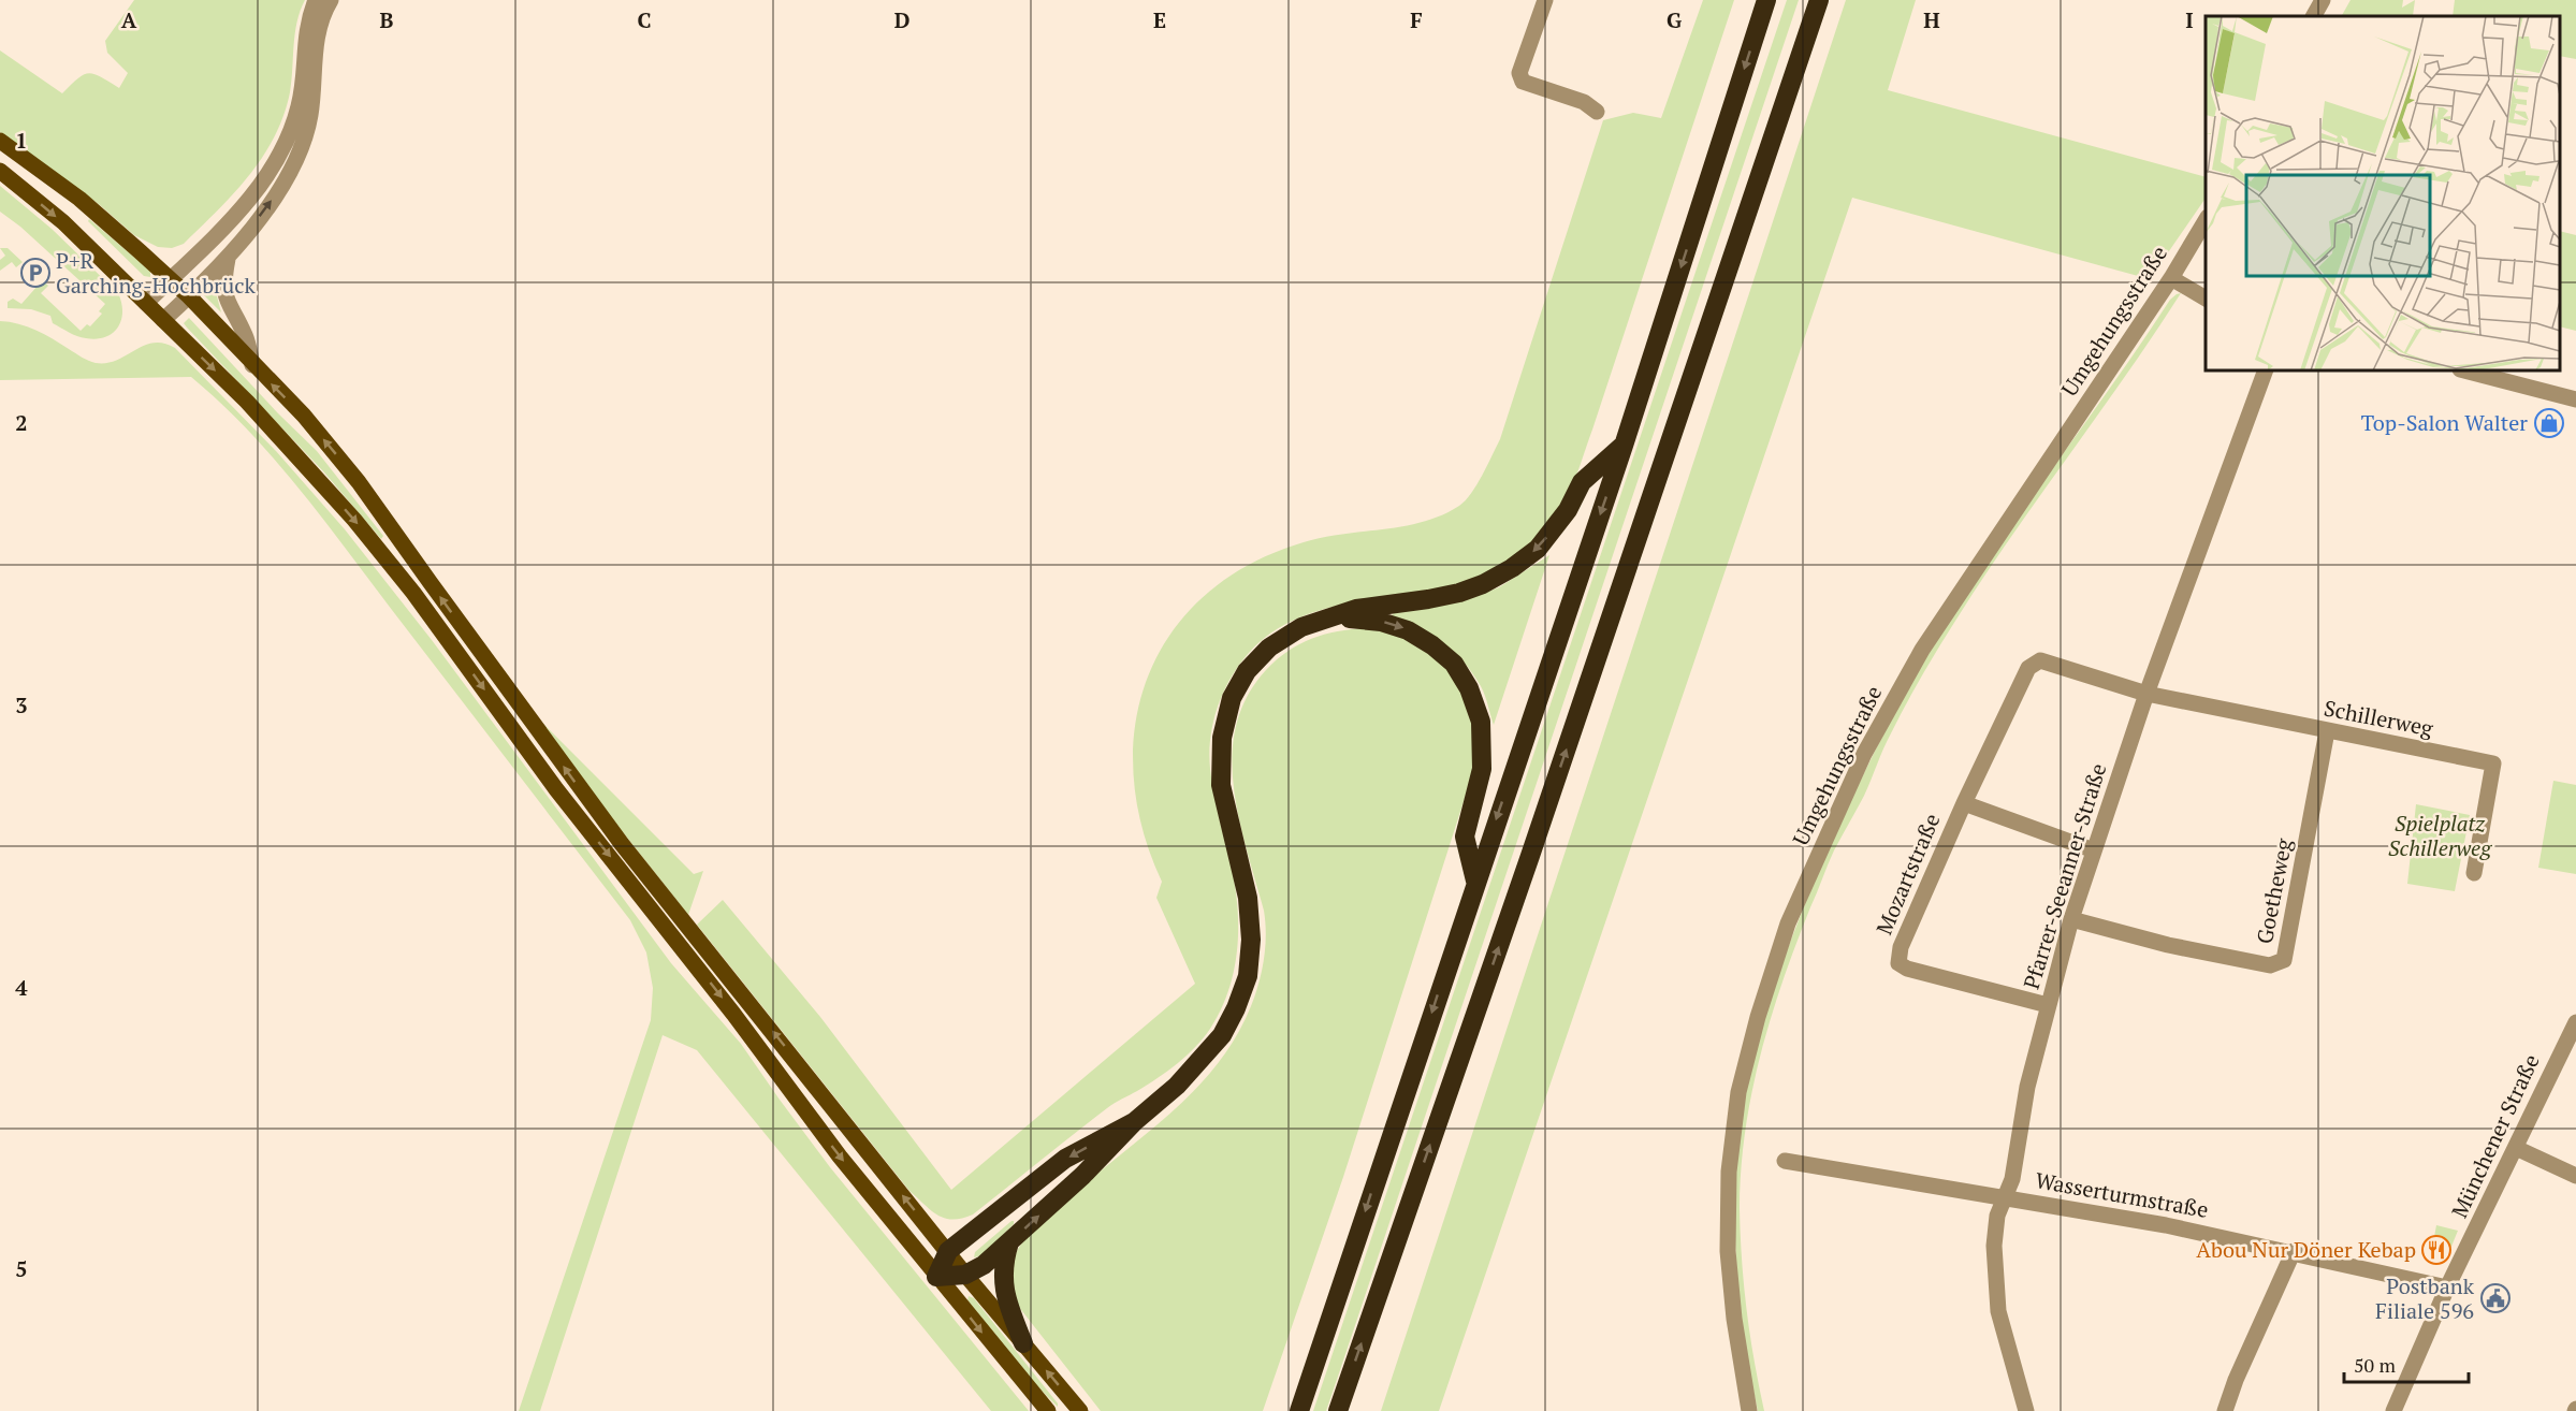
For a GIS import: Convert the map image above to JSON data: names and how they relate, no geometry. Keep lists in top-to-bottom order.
{
  "streets": {
    "street": [
      "Umgehungsstraße",
      "Schillerweg",
      "Mozartstraße",
      "Pfarrer-Seeanner-Straße",
      "Goetheweg",
      "Münchener Straße",
      "Wasserturmstraße"
    ]
  },
  "crossings": [
    ["Schillerweg", "Mozartstraße"],
    ["Schillerweg", "Pfarrer-Seeanner-Straße"],
    ["Schillerweg", "Goetheweg"],
    ["Mozartstraße", "Pfarrer-Seeanner-Straße"],
    ["Pfarrer-Seeanner-Straße", "Goetheweg"],
    ["Pfarrer-Seeanner-Straße", "Wasserturmstraße"],
    ["Münchener Straße", "Wasserturmstraße"]
  ],
  "parks": ["Spielplatz Schillerweg"],
  "places": {
    "parking": ["P+R Garching-Hochbrück"],
    "shop": ["Top-Salon Walter"],
    "restaurant": ["Abou Nur Döner Kebap"],
    "public building": ["Postbank Filiale 596"]
  },
  "scale_bar": "50 m",
  "grid": {
    "columns": [
      "A",
      "B",
      "C",
      "D",
      "E",
      "F",
      "G",
      "H",
      "I"
    ],
    "rows": [
      "1",
      "2",
      "3",
      "4",
      "5"
    ]
  }
}
